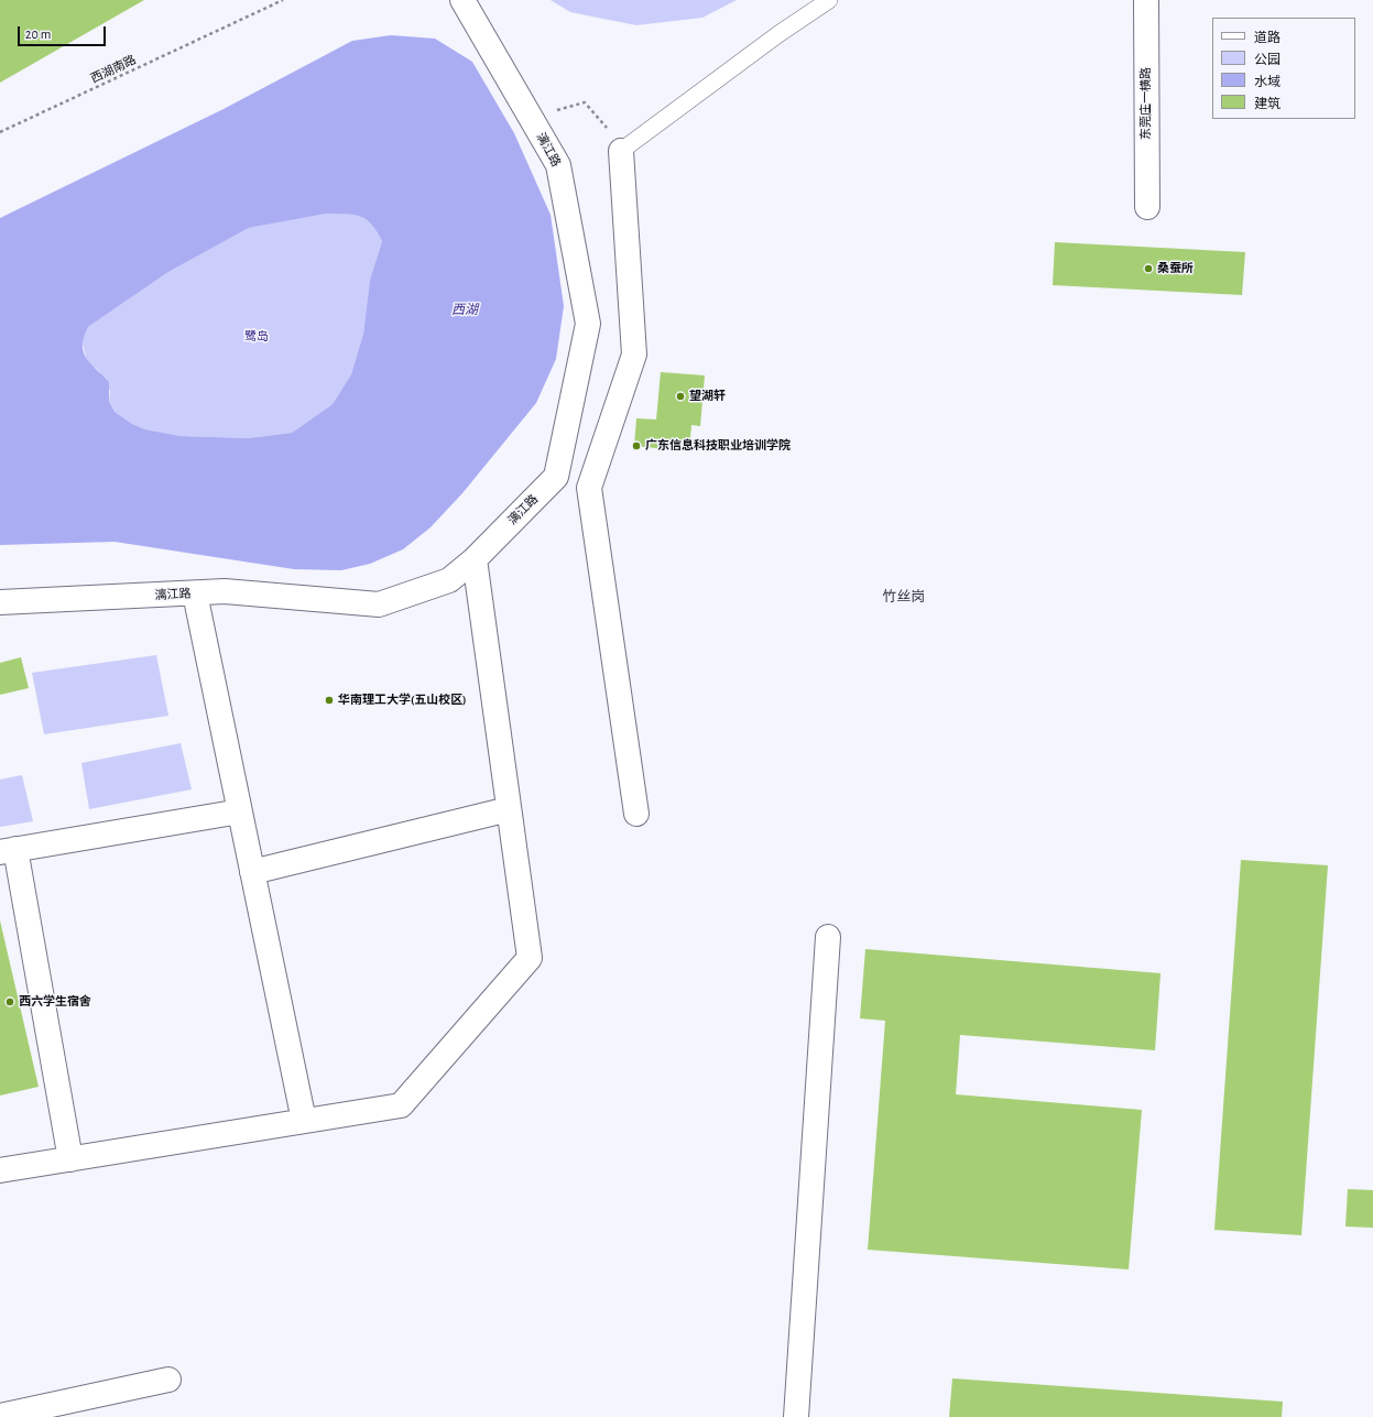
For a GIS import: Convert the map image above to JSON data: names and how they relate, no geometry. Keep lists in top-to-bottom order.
{
  "streets": {
    "street": ["东莞庄一横路", "漓江路"],
    "path": ["西湖南路"]
  },
  "districts": ["竹丝岗"],
  "water": ["西湖"],
  "parks": ["鹭岛"],
  "places": [
    "桑蚕所",
    "望湖轩",
    "广东信息科技职业培训学院",
    "华南理工大学(五山校区)",
    "西六学生宿舍"
  ],
  "legend": [
    "道路",
    "公园",
    "水域",
    "建筑"
  ],
  "scale_bar": "20 m"
}
